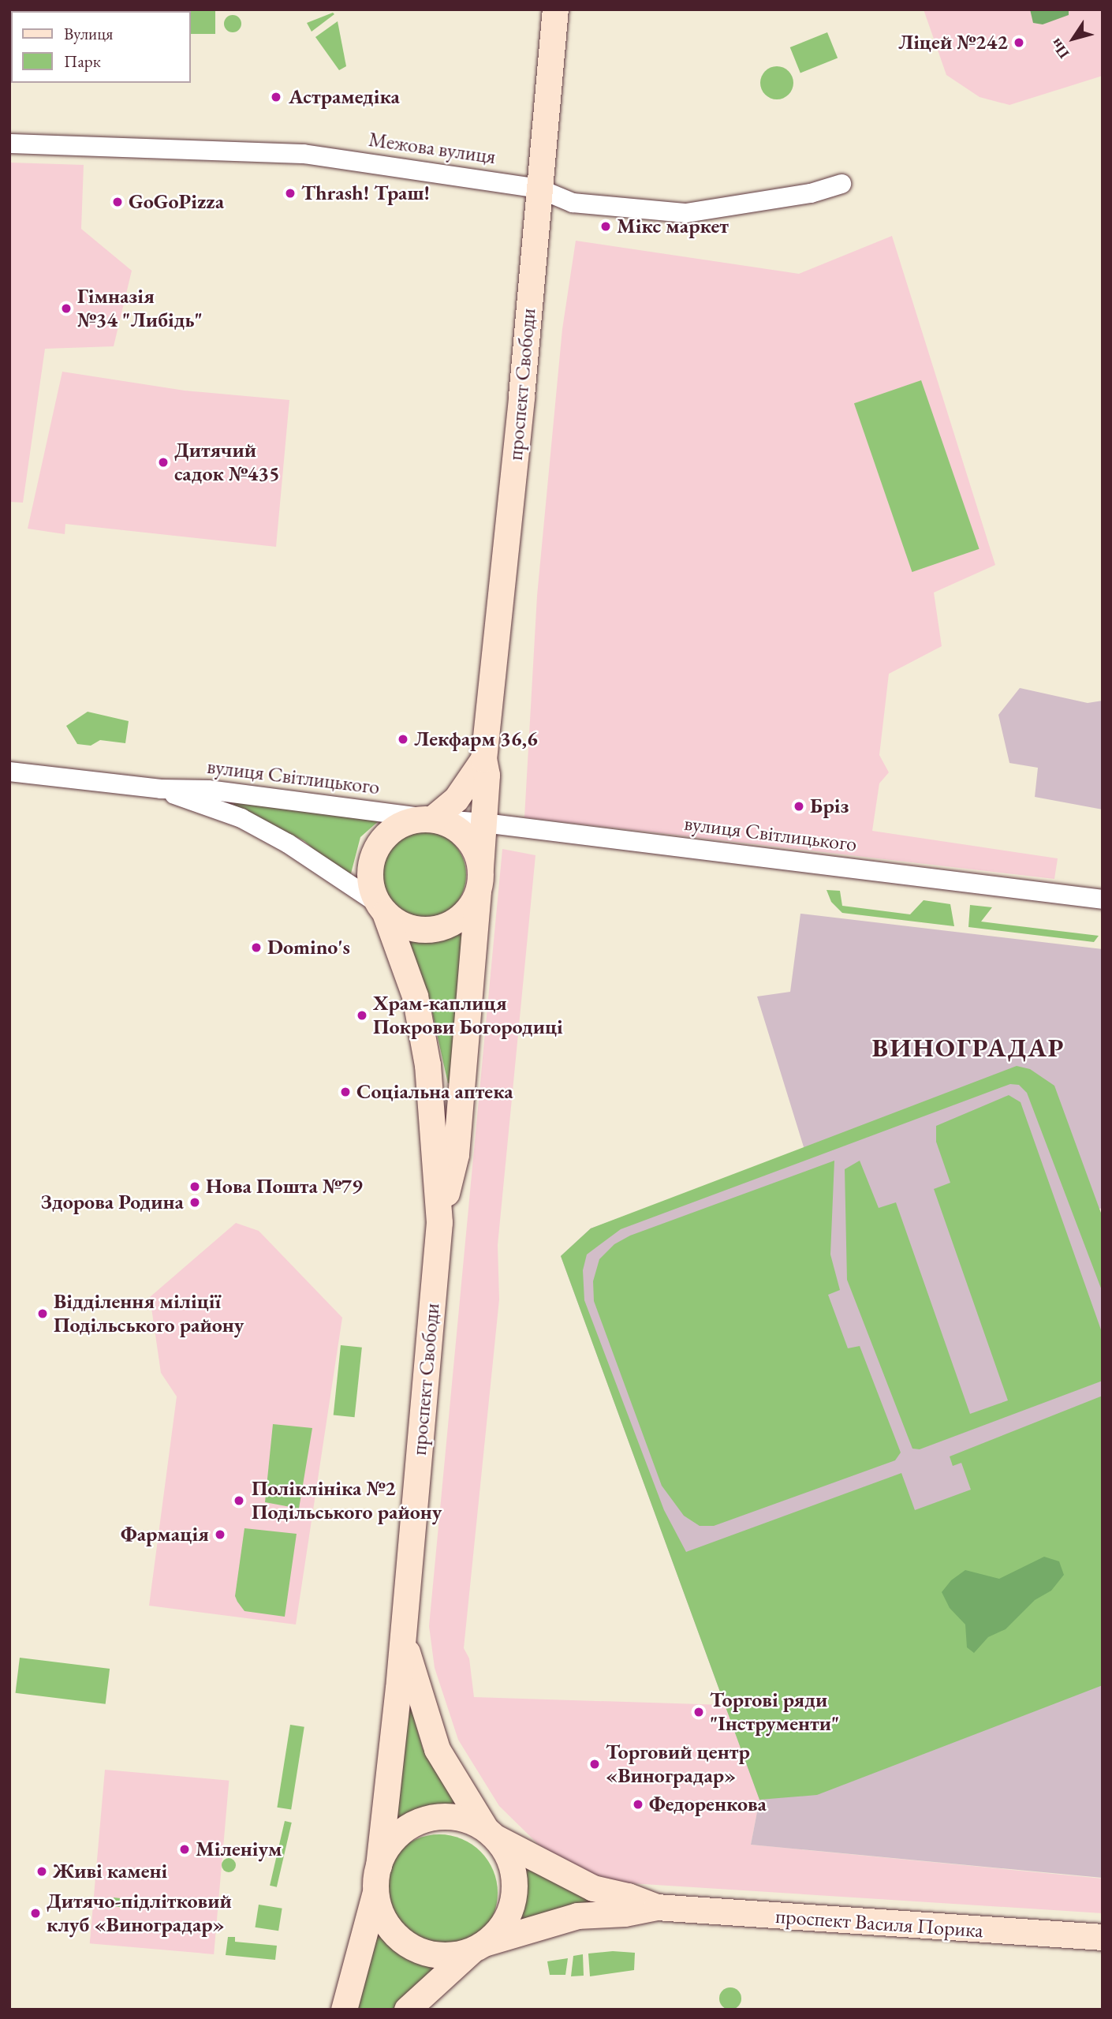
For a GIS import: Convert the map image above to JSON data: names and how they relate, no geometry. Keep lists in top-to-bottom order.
{
  "streets": {
    "street": [
      "Межова вулиця",
      "проспект Свободи",
      "вулиця Світлицького",
      "проспект Василя Порика"
    ]
  },
  "crossings": [
    ["Межова вулиця", "проспект Свободи"],
    ["проспект Свободи", "вулиця Світлицького"],
    ["проспект Свободи", "проспект Василя Порика"]
  ],
  "districts": ["ВИНОГРАДАР"],
  "places": [
    "Ліцей №242",
    "Астрамедіка",
    "Thrash! Траш!",
    "GoGoPizza",
    "Мікс маркет",
    "Гімназія №34 \"Либідь\"",
    "Дитячий садок №435",
    "Лекфарм 36,6",
    "Бріз",
    "Domino's",
    "Храм-каплиця Покрови Богородиці",
    "Соціальна аптека",
    "Нова Пошта №79",
    "Здорова Родина",
    "Відділення міліції Подільського району",
    "Поліклініка №2 Подільського району",
    "Фармація",
    "Торгові ряди \"Інструменти\"",
    "Торговий центр «Виноградар»",
    "Федоренкова",
    "Міленіум",
    "Живі камені",
    "Дитячо-підлітковий клуб «Виноградар»"
  ],
  "legend": ["Вулиця", "Парк"],
  "north": "bottom left"
}
